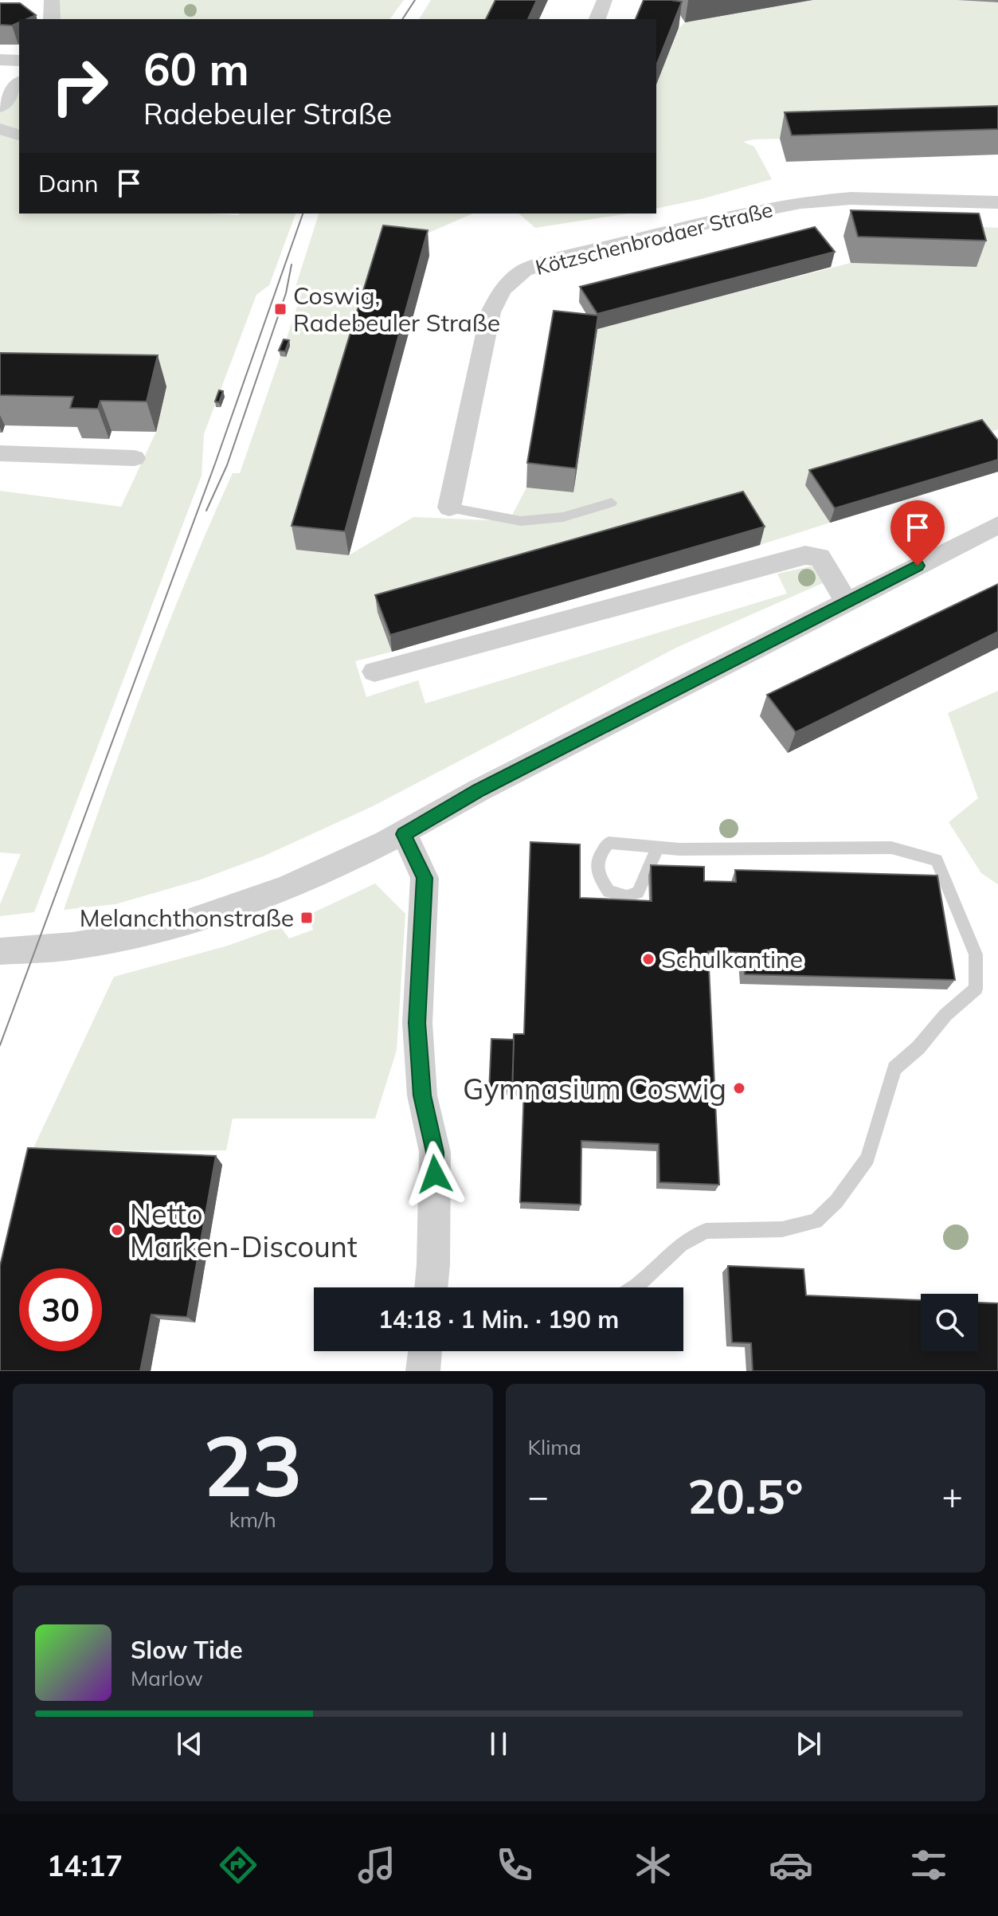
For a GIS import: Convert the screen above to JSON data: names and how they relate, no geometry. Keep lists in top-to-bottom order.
{
  "streets": {
    "street": ["Kötzschenbrodaer Straße"]
  },
  "places": {
    "transit": ["Coswig, Radebeuler Straße", "Melanchthonstraße"],
    "other": ["Schulkantine", "Gymnasium Coswig", "Netto Marken-Discount"]
  },
  "page": {
    "turn": ["60 m", "Radebeuler Straße"],
    "then": "Dann",
    "limit": "30",
    "trip": "14:18 · 1 Min. · 190 m",
    "tile": [
      ["23", "km/h"],
      "Klima"
    ],
    "heat": ["−", "20.5°", "+"],
    "song": ["Slow Tide", "Marlow"],
    "tabs": "14:17"
  }
}
